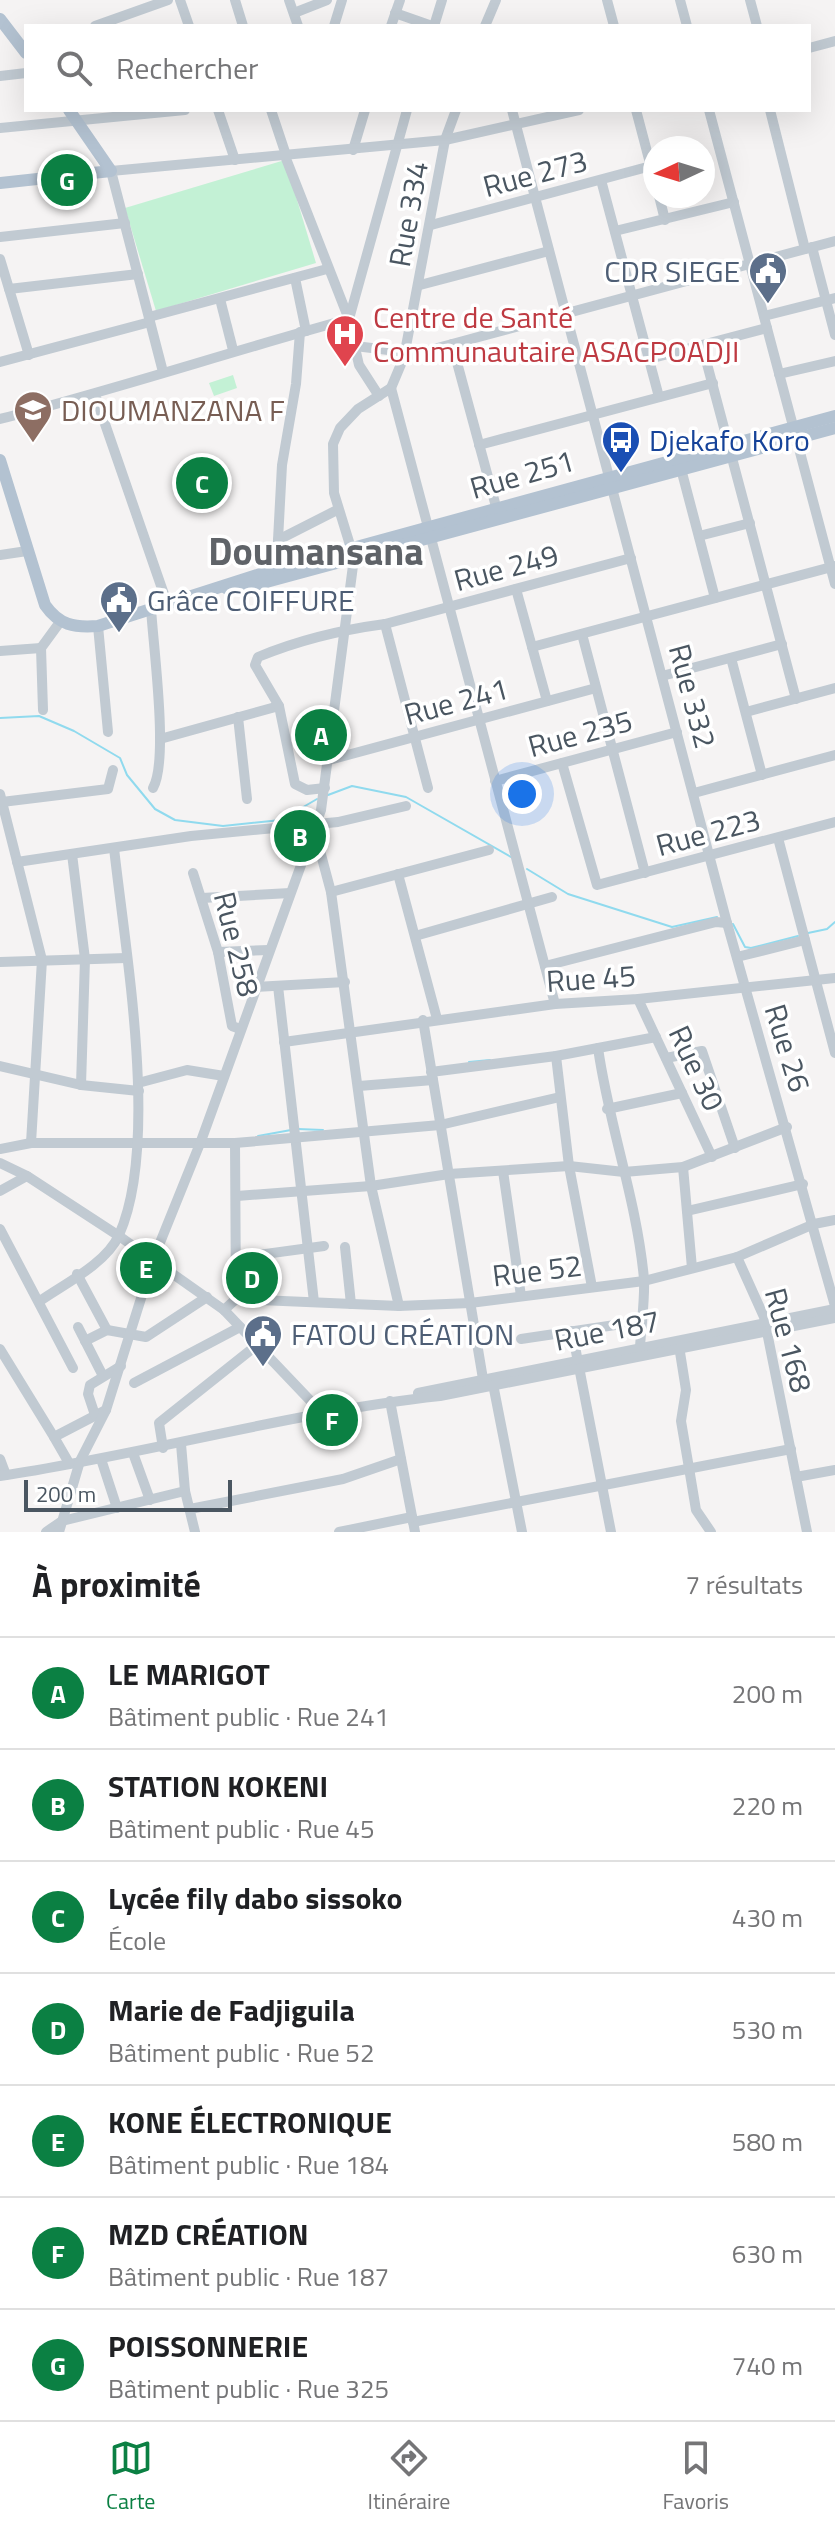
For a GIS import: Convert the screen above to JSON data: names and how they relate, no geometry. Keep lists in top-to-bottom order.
{
  "streets": {
    "main road": ["Rue 251"],
    "street": [
      "Rue 273",
      "Rue 334",
      "Rue 249",
      "Rue 332",
      "Rue 241",
      "Rue 235",
      "Rue 223",
      "Rue 258",
      "Rue 45",
      "Rue 26",
      "Rue 30",
      "Rue 52",
      "Rue 187",
      "Rue 168"
    ]
  },
  "crossings": [
    ["Rue 273", "Rue 334"],
    ["Rue 273", "Rue 332"],
    ["Rue 251", "Rue 332"],
    ["Rue 249", "Rue 332"],
    ["Rue 332", "Rue 235"],
    ["Rue 332", "Rue 223"],
    ["Rue 332", "Rue 45"],
    ["Rue 332", "Rue 26"],
    ["Rue 235", "Rue 223"],
    ["Rue 45", "Rue 26"],
    ["Rue 45", "Rue 30"],
    ["Rue 26", "Rue 52"],
    ["Rue 26", "Rue 187"],
    ["Rue 52", "Rue 168"],
    ["Rue 187", "Rue 168"]
  ],
  "districts": ["Doumansana"],
  "places": {
    "public building": ["CDR SIEGE", "Grâce COIFFURE", "FATOU CRÉATION"],
    "hospital": ["Centre de Santé Communautaire ASACPOADJI"],
    "school or university": ["DIOUMANZANA F"],
    "bus stop": ["Djekafo Koro"]
  },
  "scale_bar": "200 m",
  "north": "left",
  "page": {
    "search": "Rechercher",
    "pins": [
      "G",
      "C",
      "A",
      "B",
      "E",
      "D",
      "F"
    ],
    "scale": "200 m",
    "heading": ["À proximité", "7 résultats"],
    "list": [
      {
        "mark": "A",
        "name": "LE MARIGOT",
        "note": "Bâtiment public · Rue 241",
        "value": "200 m"
      },
      {
        "mark": "B",
        "name": "STATION KOKENI",
        "note": "Bâtiment public · Rue 45",
        "value": "220 m"
      },
      {
        "mark": "C",
        "name": "Lycée fily dabo sissoko",
        "note": "École",
        "value": "430 m"
      },
      {
        "mark": "D",
        "name": "Marie de Fadjiguila",
        "note": "Bâtiment public · Rue 52",
        "value": "530 m"
      },
      {
        "mark": "E",
        "name": "KONE ÉLECTRONIQUE",
        "note": "Bâtiment public · Rue 184",
        "value": "580 m"
      },
      {
        "mark": "F",
        "name": "MZD CRÉATION",
        "note": "Bâtiment public · Rue 187",
        "value": "630 m"
      },
      {
        "mark": "G",
        "name": "POISSONNERIE",
        "note": "Bâtiment public · Rue 325",
        "value": "740 m"
      }
    ],
    "nav": ["Carte", "Itinéraire", "Favoris"]
  }
}
